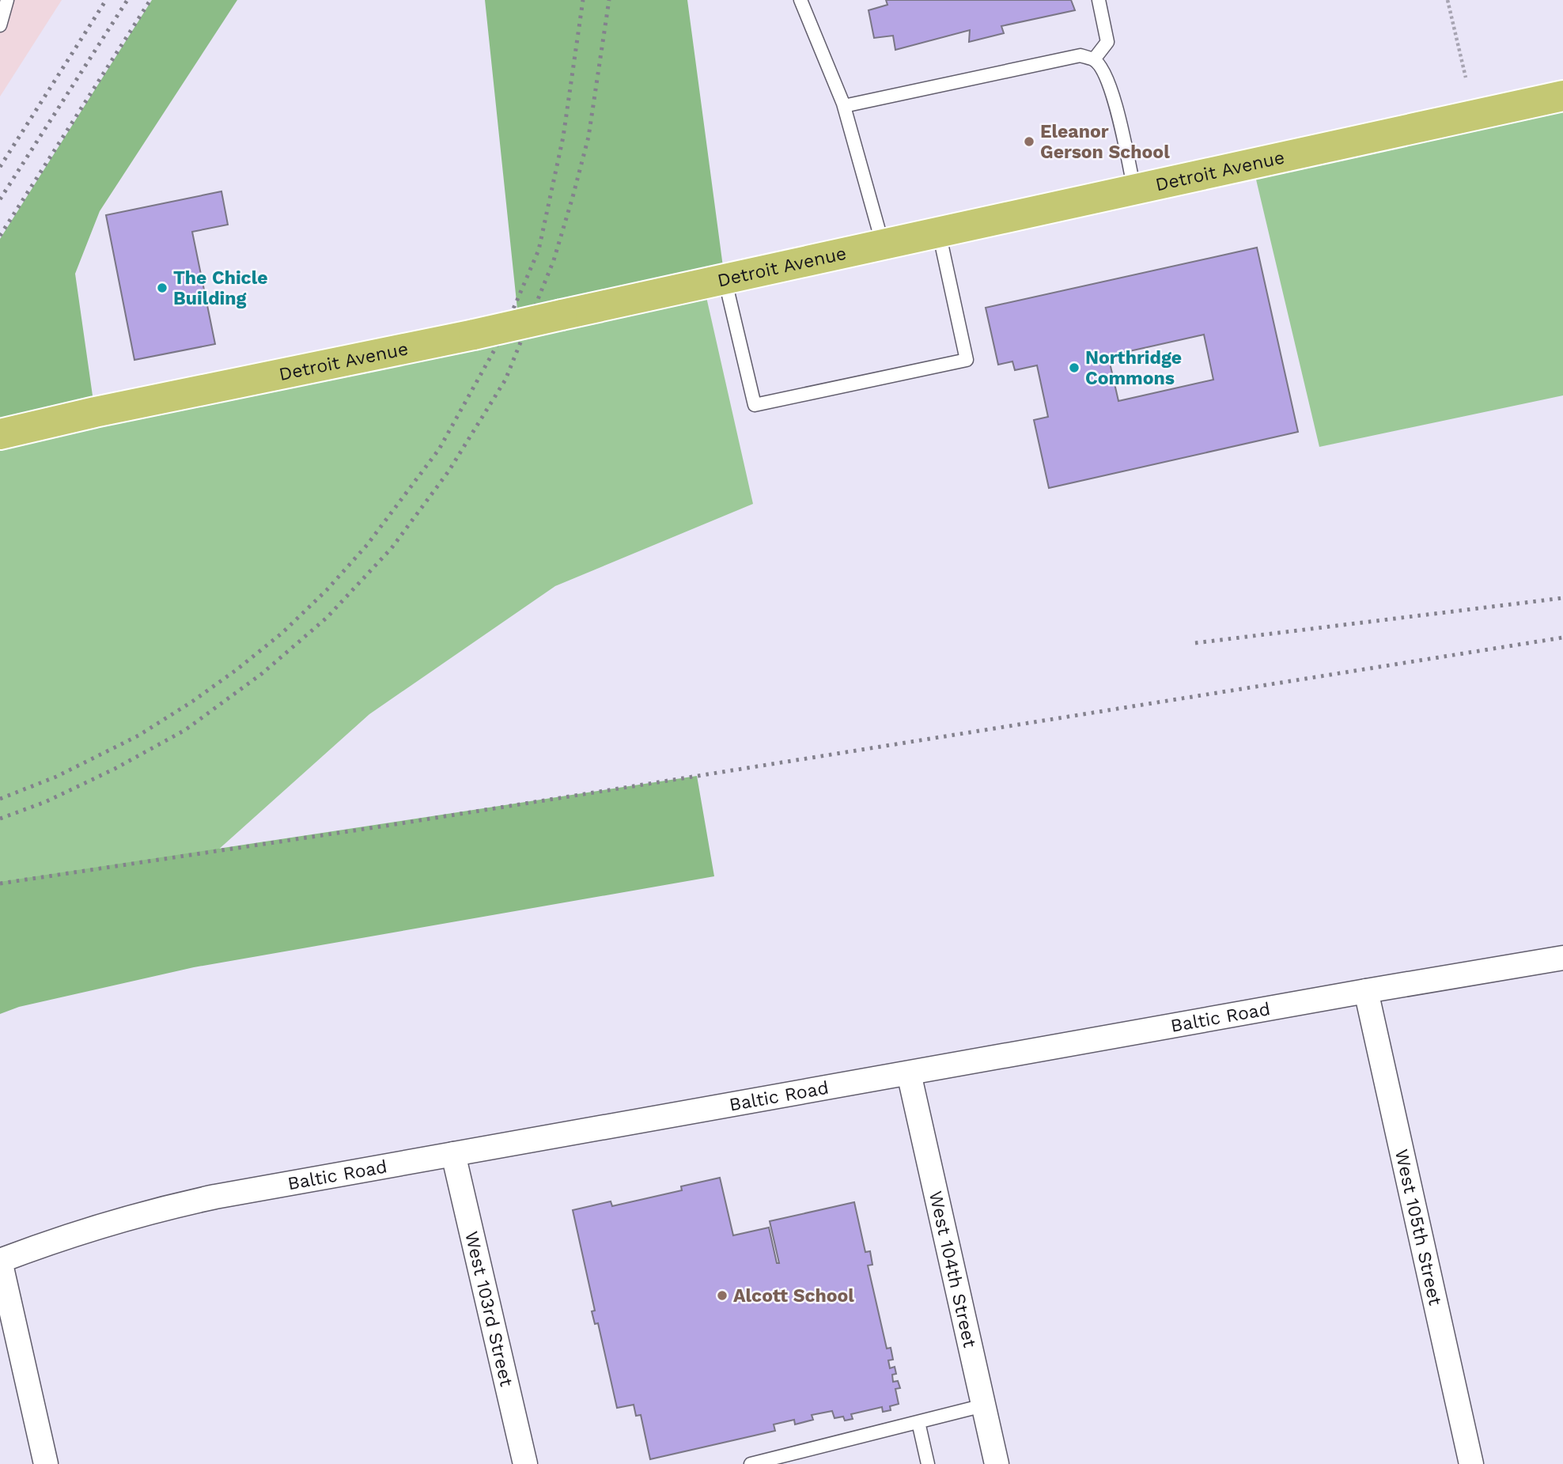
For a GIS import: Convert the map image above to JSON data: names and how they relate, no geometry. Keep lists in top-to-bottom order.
{
  "streets": {
    "main road": ["Detroit Avenue"],
    "street": [
      "Baltic Road",
      "West 105th Street",
      "West 104th Street",
      "West 103rd Street"
    ]
  },
  "crossings": [
    ["Baltic Road", "West 105th Street"],
    ["Baltic Road", "West 104th Street"],
    ["Baltic Road", "West 103rd Street"]
  ],
  "places": [
    "Eleanor Gerson School",
    "The Chicle Building",
    "Northridge Commons",
    "Alcott School"
  ]
}
